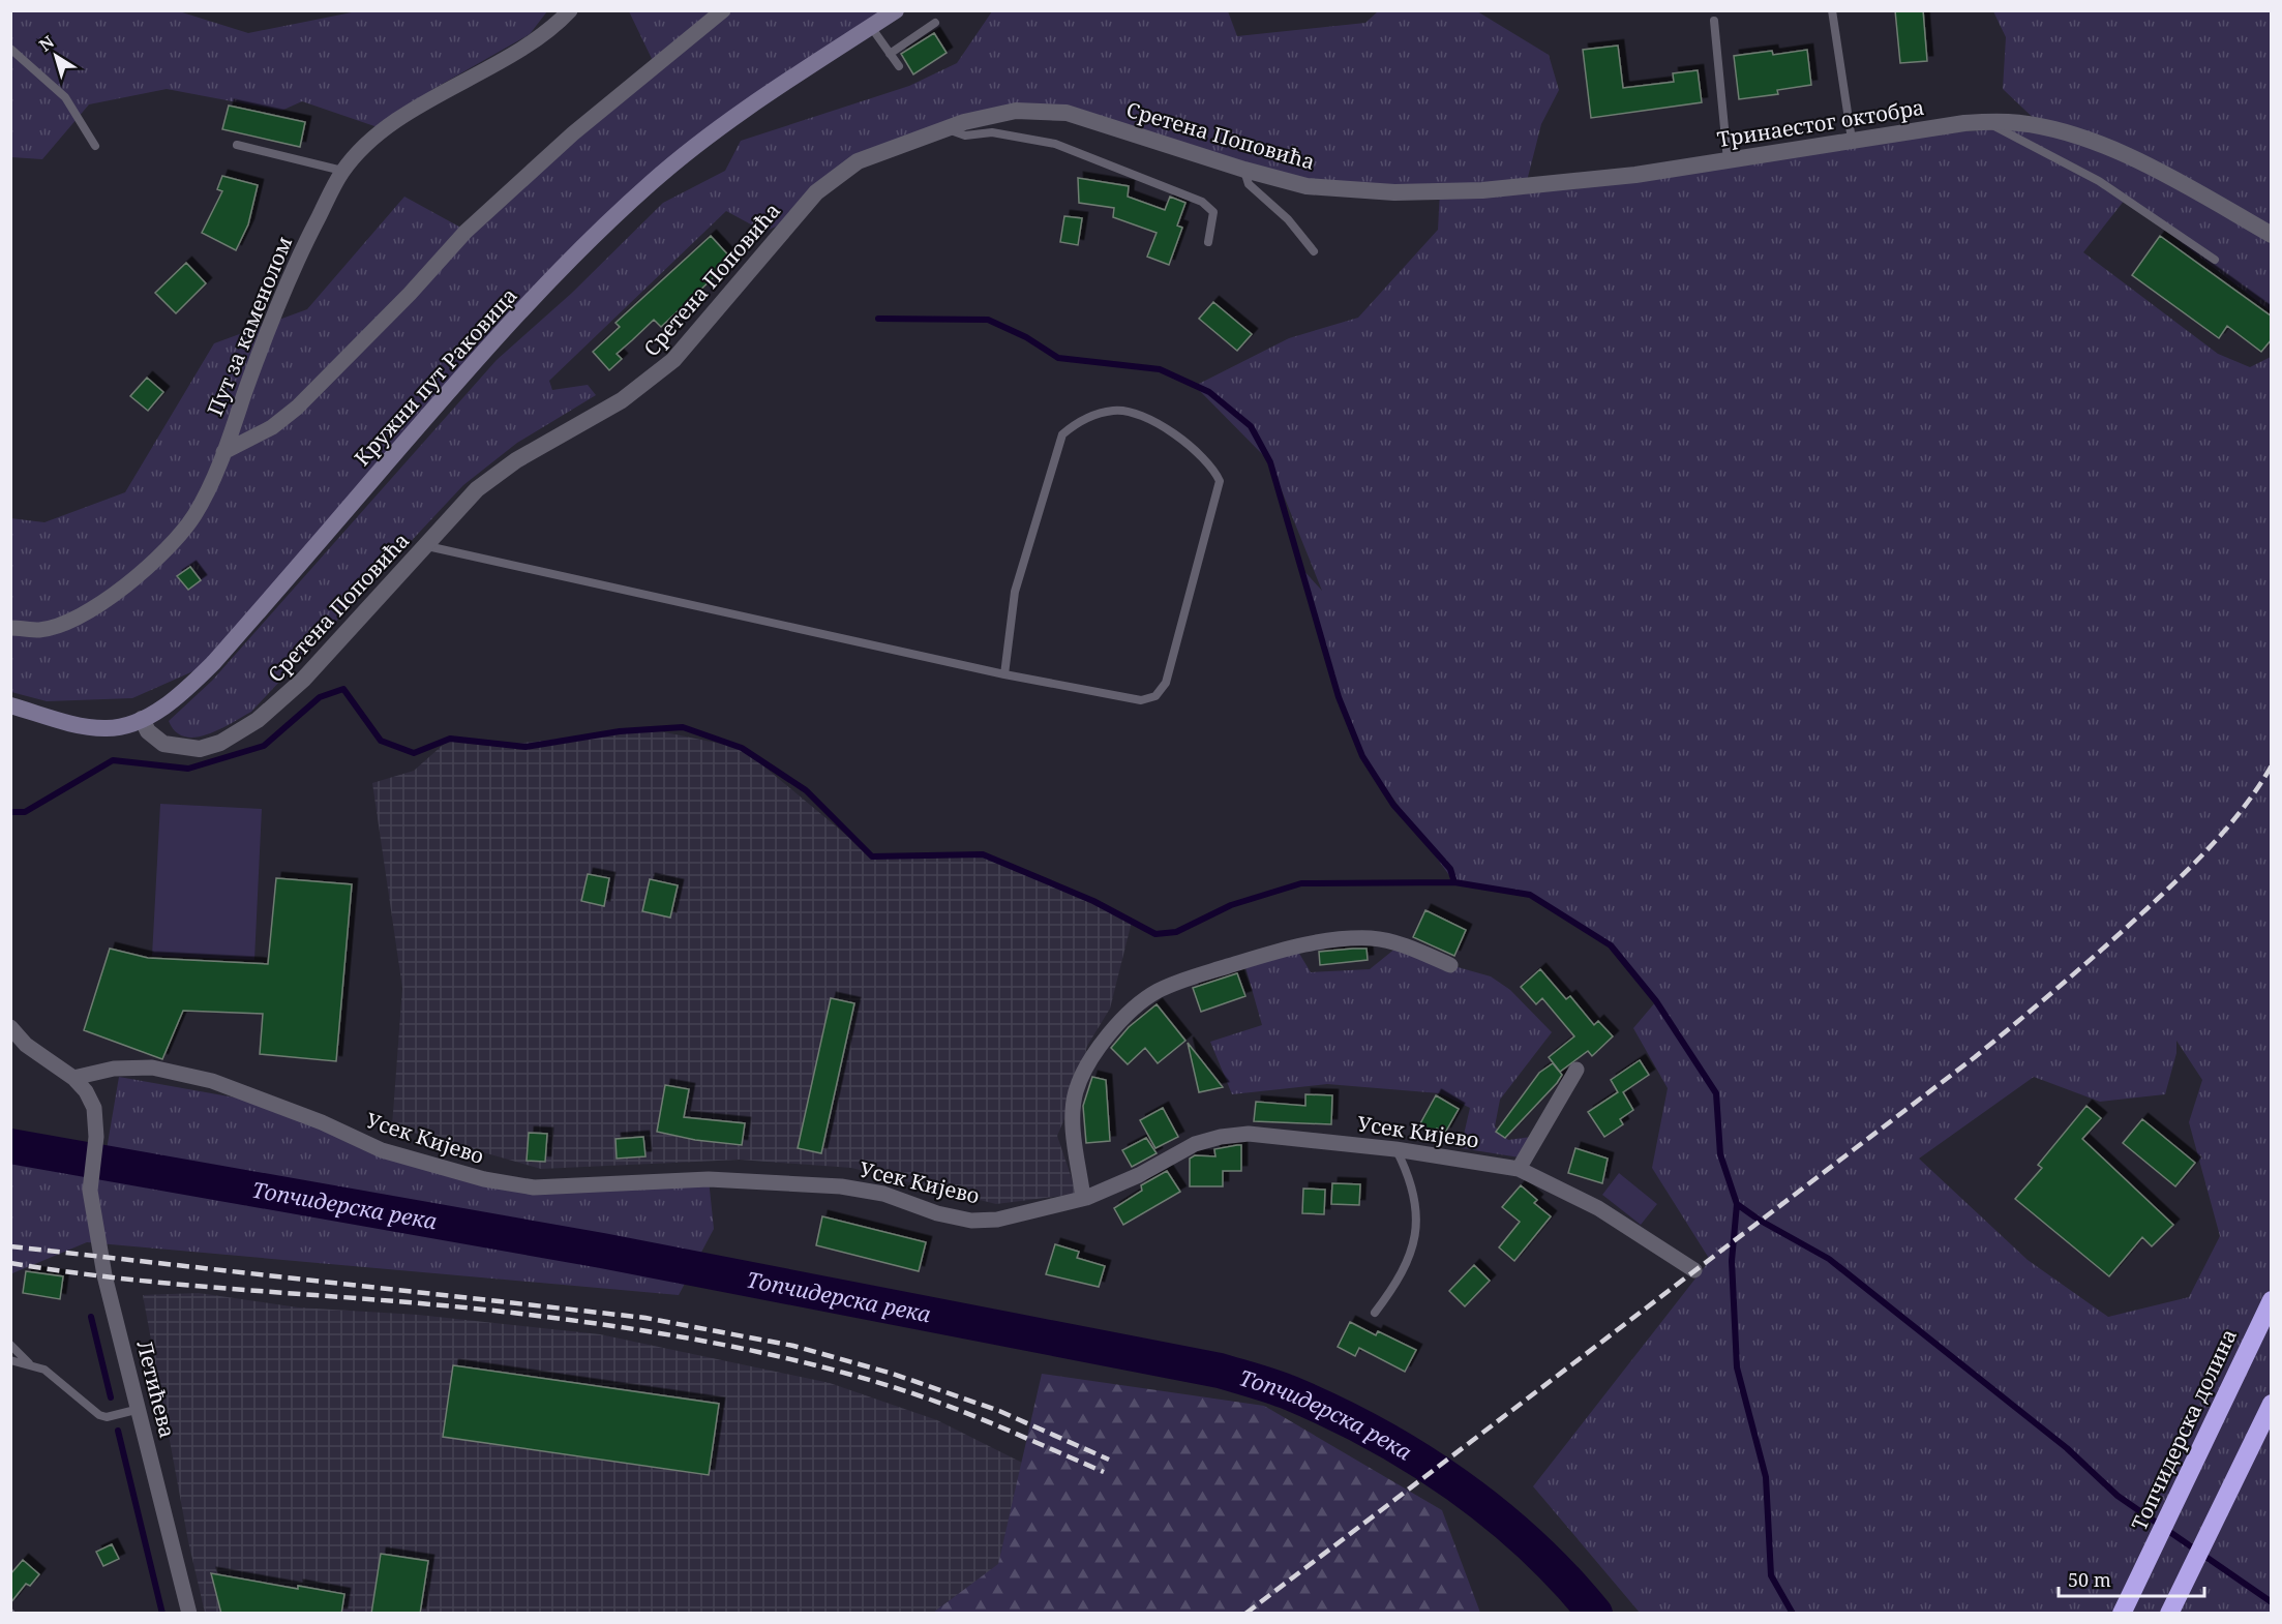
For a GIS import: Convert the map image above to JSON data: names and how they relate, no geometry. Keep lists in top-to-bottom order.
{
  "streets": {
    "highway": ["Топчидерска долина"],
    "main road": ["Кружни пут Раковица"],
    "street": [
      "Тринаестог октобра",
      "Сретена Поповића",
      "Пут за каменолом",
      "Усек Кијево",
      "Летићева"
    ]
  },
  "crossings": [
    ["Тринаестог октобра", "Сретена Поповића"],
    ["Сретена Поповића", "Кружни пут Раковица"],
    ["Усек Кијево", "Летићева"]
  ],
  "water": ["Топчидерска река"],
  "scale_bar": "50 m",
  "north": "top left"
}
